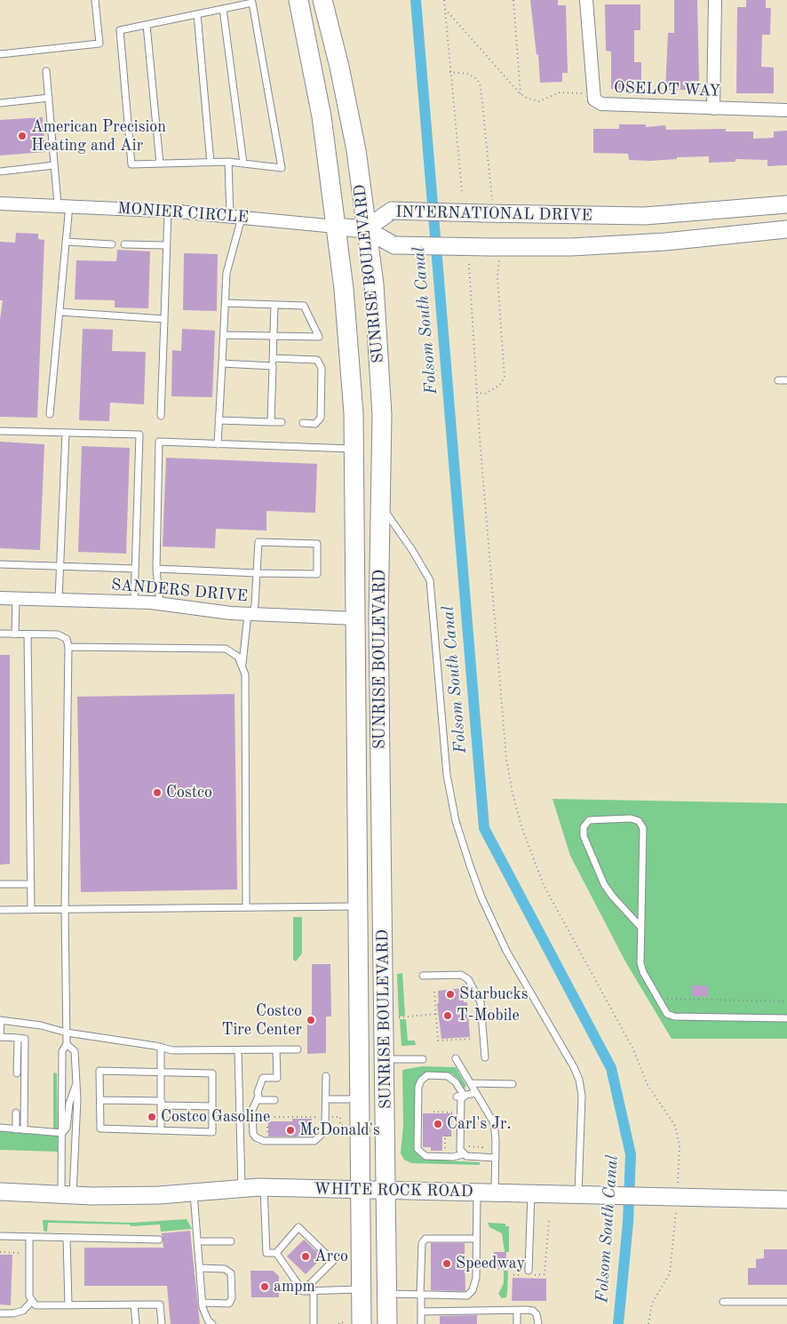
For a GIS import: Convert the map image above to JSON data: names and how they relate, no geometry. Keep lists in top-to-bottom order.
{
  "streets": {
    "main road": [
      "MONIER CIRCLE",
      "INTERNATIONAL DRIVE",
      "SUNRISE BOULEVARD",
      "WHITE ROCK ROAD"
    ],
    "street": ["OSELOT WAY", "SANDERS DRIVE"]
  },
  "crossings": [
    ["MONIER CIRCLE", "INTERNATIONAL DRIVE"],
    ["MONIER CIRCLE", "SUNRISE BOULEVARD"],
    ["INTERNATIONAL DRIVE", "SUNRISE BOULEVARD"],
    ["SUNRISE BOULEVARD", "SANDERS DRIVE"],
    ["SUNRISE BOULEVARD", "WHITE ROCK ROAD"]
  ],
  "water": ["Folsom South Canal"],
  "places": [
    "American Precision Heating and Air",
    "Costco",
    "Starbucks",
    "T-Mobile",
    "Costco Tire Center",
    "Costco Gasoline",
    "Carl's Jr.",
    "McDonald's",
    "Arco",
    "Speedway",
    "ampm"
  ]
}
